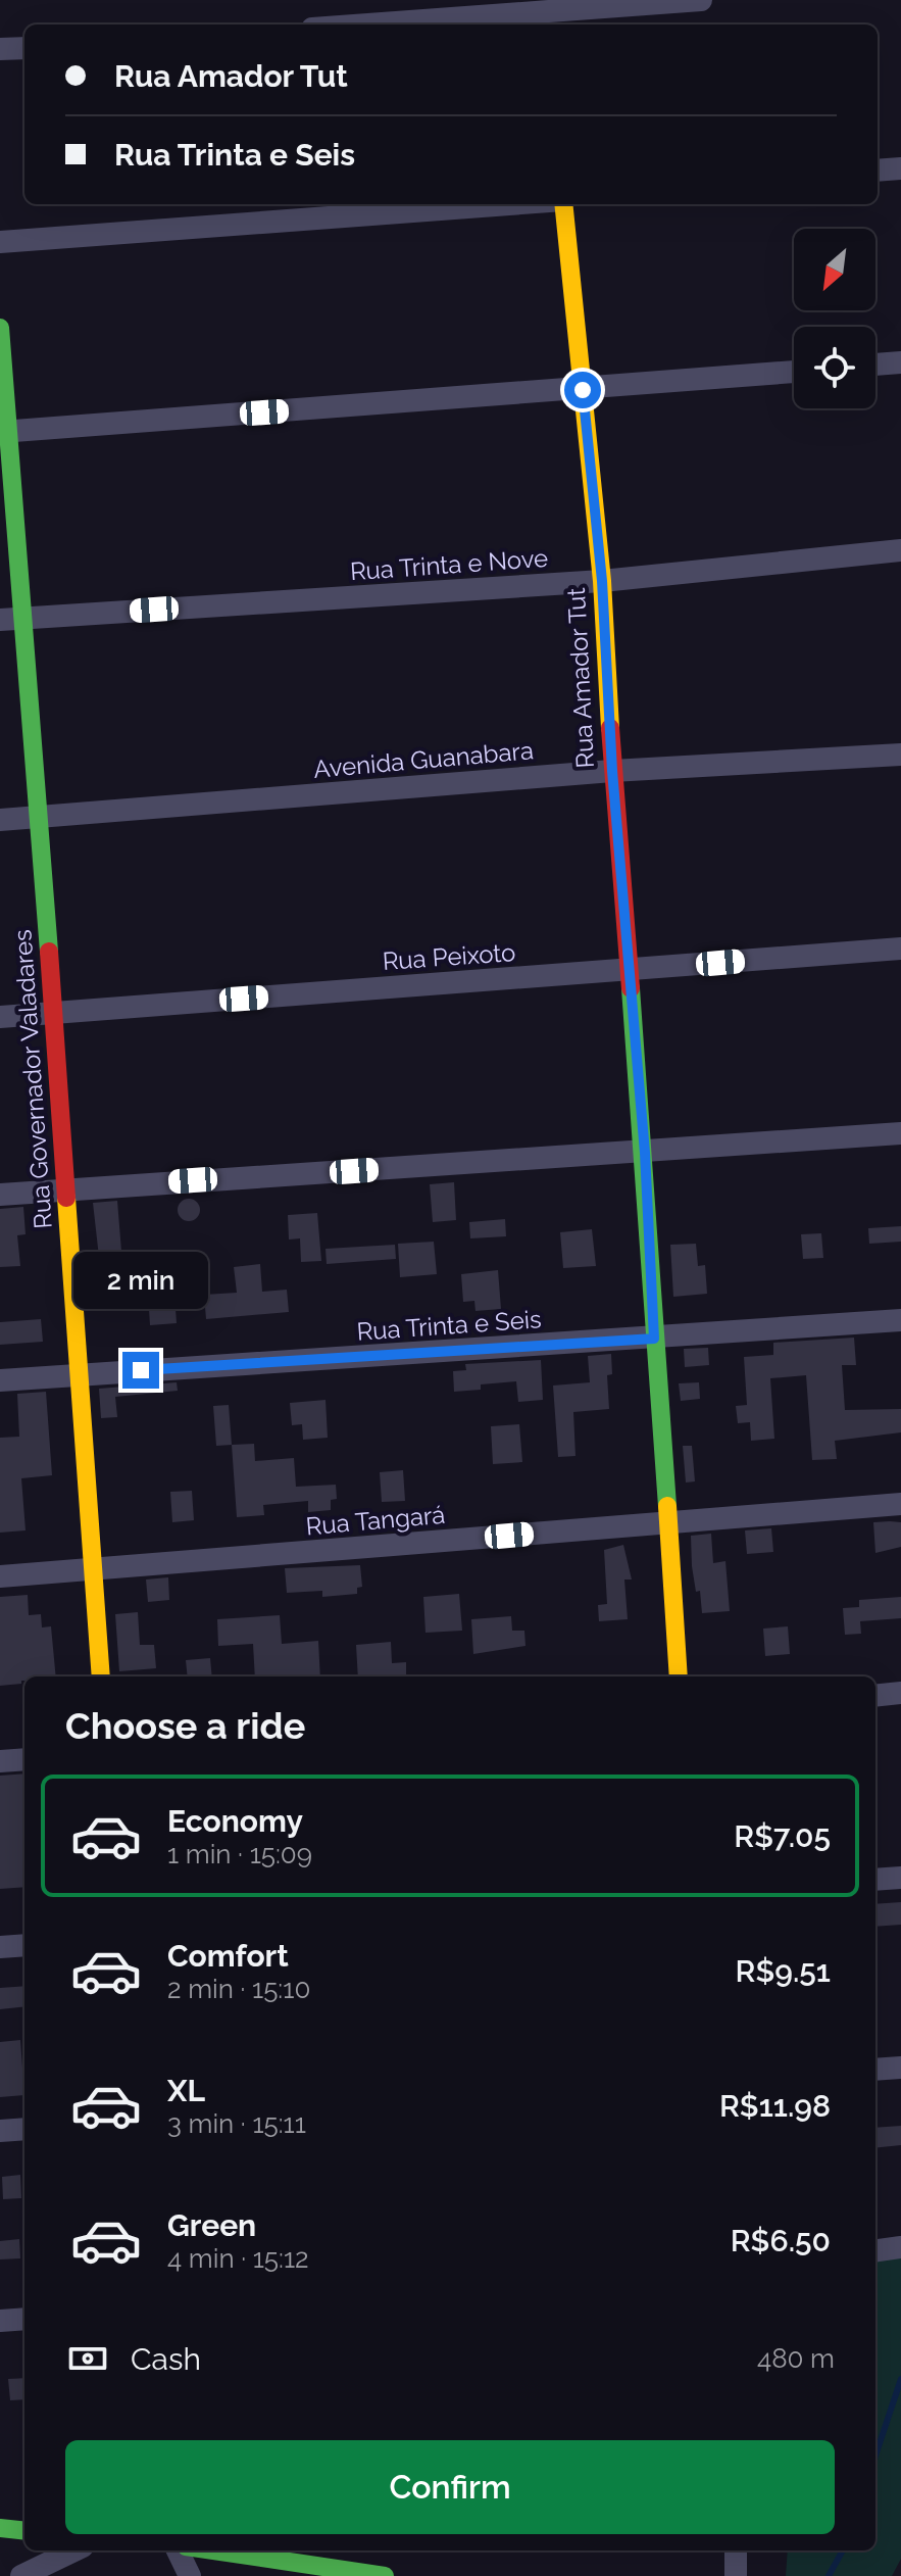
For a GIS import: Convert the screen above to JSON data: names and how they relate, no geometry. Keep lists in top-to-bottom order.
{
  "streets": {
    "street": [
      "Rua Trinta e Nove",
      "Rua Amador Tut",
      "Avenida Guanabara",
      "Rua Peixoto",
      "Rua Governador Valadares",
      "Rua Trinta e Seis",
      "Rua Tangará"
    ]
  },
  "crossings": [
    ["Rua Trinta e Nove", "Rua Amador Tut"],
    ["Rua Trinta e Nove", "Rua Governador Valadares"],
    ["Rua Amador Tut", "Avenida Guanabara"],
    ["Rua Amador Tut", "Rua Peixoto"],
    ["Rua Amador Tut", "Rua Trinta e Seis"],
    ["Rua Amador Tut", "Rua Tangará"],
    ["Avenida Guanabara", "Rua Governador Valadares"],
    ["Rua Peixoto", "Rua Governador Valadares"],
    ["Rua Governador Valadares", "Rua Trinta e Seis"],
    ["Rua Governador Valadares", "Rua Tangará"]
  ],
  "north": "bottom left",
  "page": {
    "banner": ["Rua Amador Tut", "Rua Trinta e Seis"],
    "bubble": "2 min",
    "heading": "Choose a ride",
    "list": [
      {
        "name": "Economy",
        "note": "1 min · 15:09",
        "value": "R$7.05"
      },
      {
        "name": "Comfort",
        "note": "2 min · 15:10",
        "value": "R$9.51"
      },
      {
        "name": "XL",
        "note": "3 min · 15:11",
        "value": "R$11.98"
      },
      {
        "name": "Green",
        "note": "4 min · 15:12",
        "value": "R$6.50"
      }
    ],
    "pay": ["Cash", "480 m"],
    "buttons": "Confirm"
  }
}
